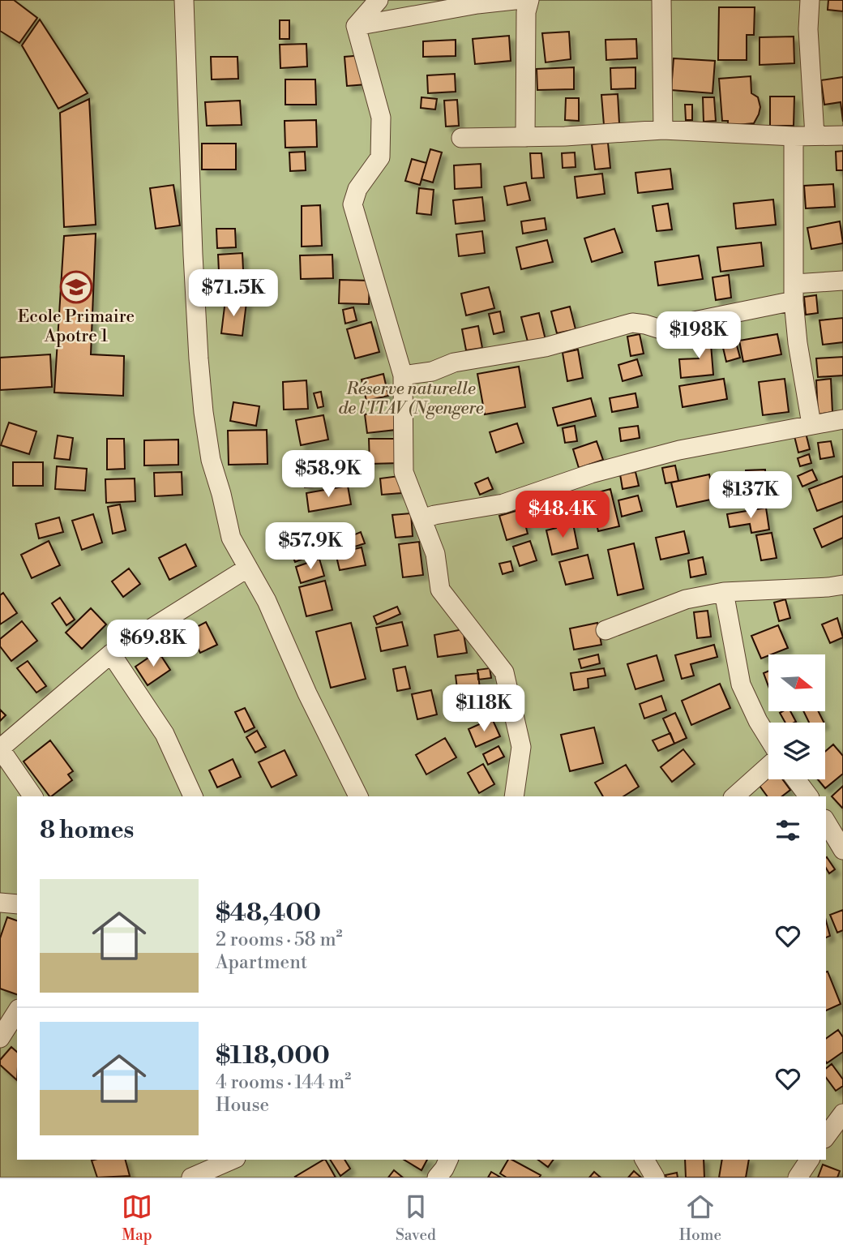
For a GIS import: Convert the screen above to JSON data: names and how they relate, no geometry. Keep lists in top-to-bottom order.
{
  "parks": ["Réserve naturelle de l'ITAV (Ngengere"],
  "places": {
    "school or university": ["Ecole Primaire Apotre 1"]
  },
  "north": "right",
  "page": {
    "price": [
      "$71.5K",
      "$198K",
      "$58.9K",
      "$137K",
      "$48.4K",
      "$57.9K",
      "$69.8K",
      "$118K"
    ],
    "heading": "8 homes",
    "list": [
      {
        "name": "$48,400",
        "note": "2 rooms · 58 m² · Apartment"
      },
      {
        "name": "$118,000",
        "note": "4 rooms · 144 m² · House"
      }
    ],
    "tabs": ["Map", "Saved", "Home"]
  }
}
